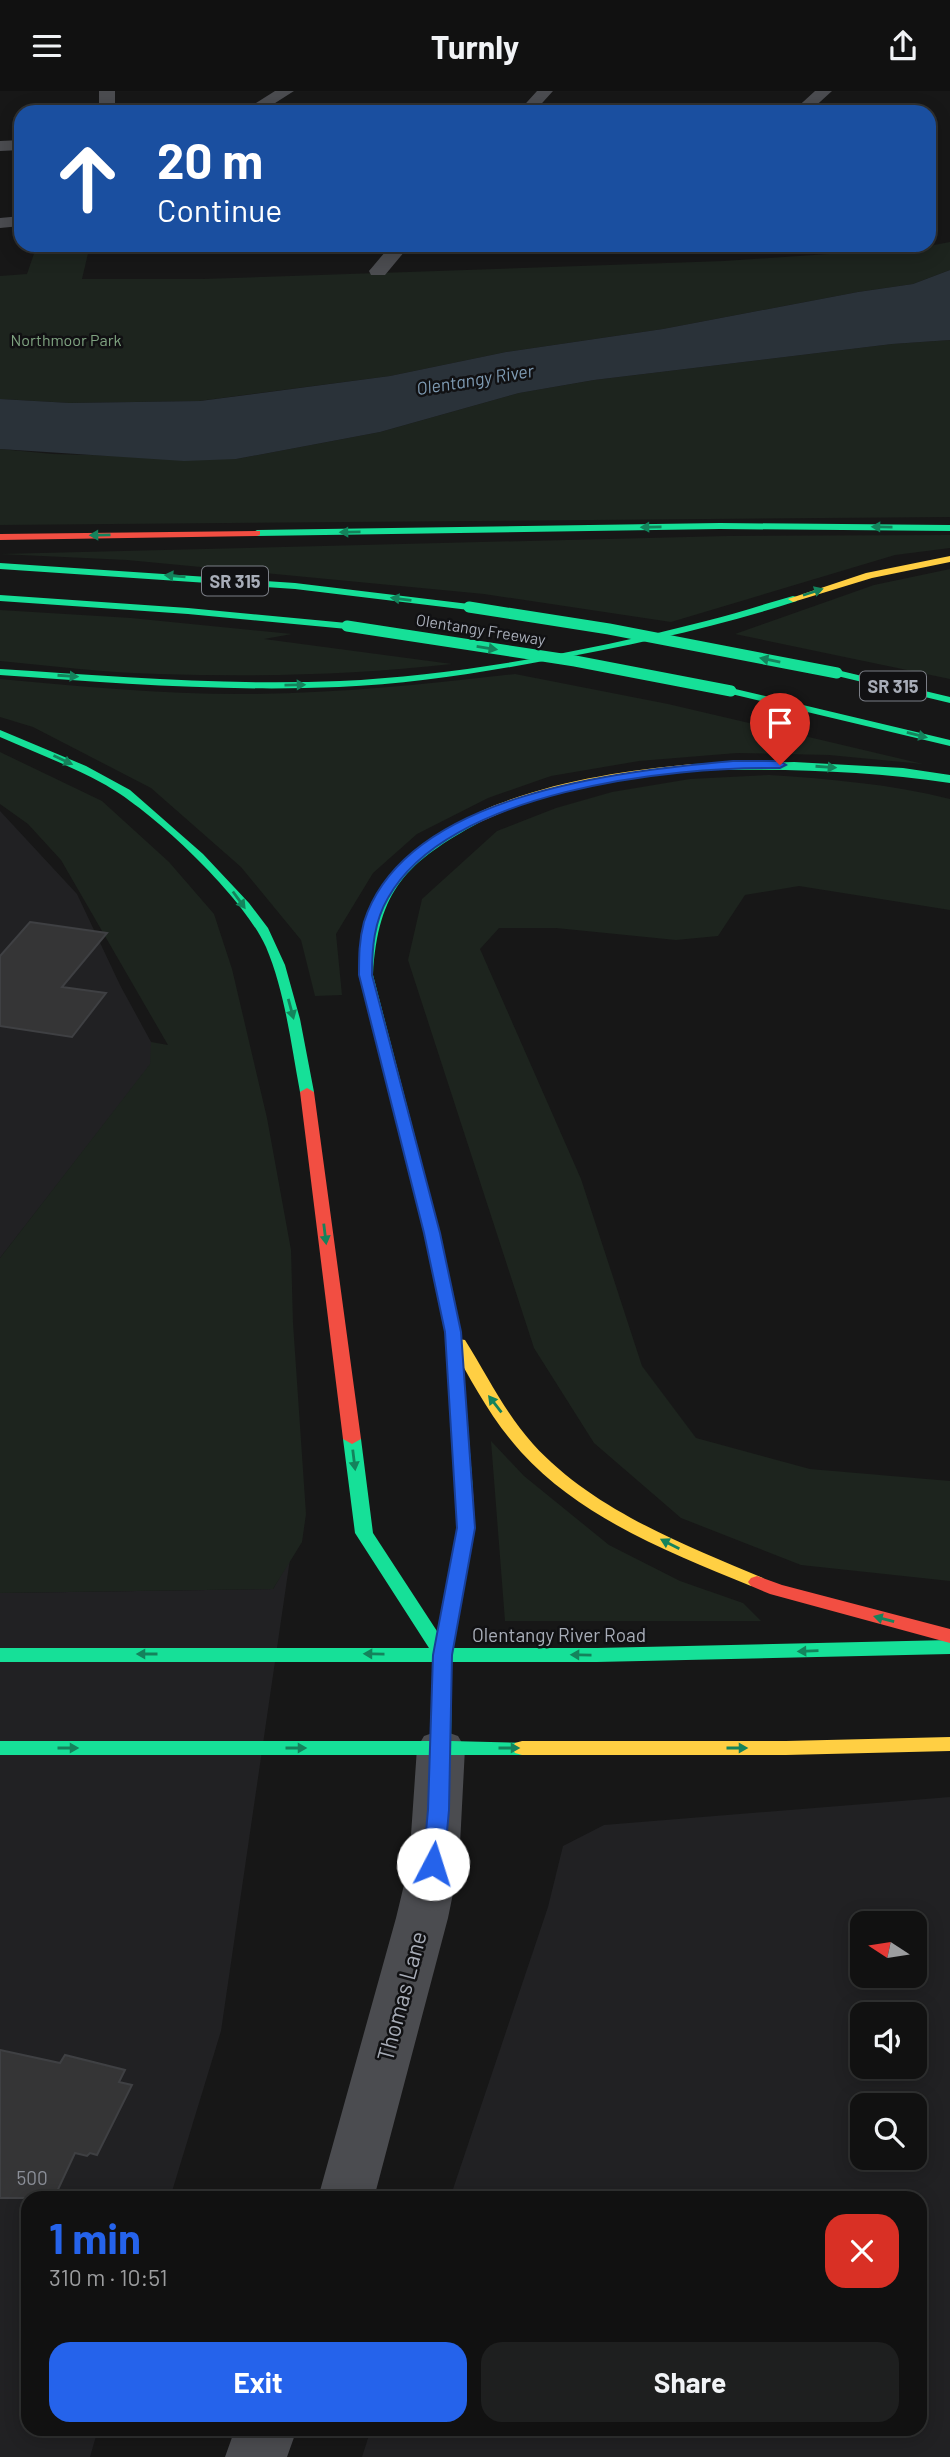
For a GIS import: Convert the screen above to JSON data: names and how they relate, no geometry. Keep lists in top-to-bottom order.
{
  "streets": {
    "main road": ["SR 315", "Olentangy Freeway", "Olentangy River Road"],
    "street": ["Thomas Lane"]
  },
  "water": ["Olentangy River"],
  "parks": ["Northmoor Park"],
  "house_numbers": ["500"],
  "north": "left",
  "page": {
    "header": "Turnly",
    "turn": ["20 m", "Continue"],
    "heading": ["1 min", "310 m · 10:51"],
    "buttons": ["Exit", "Share"]
  }
}
